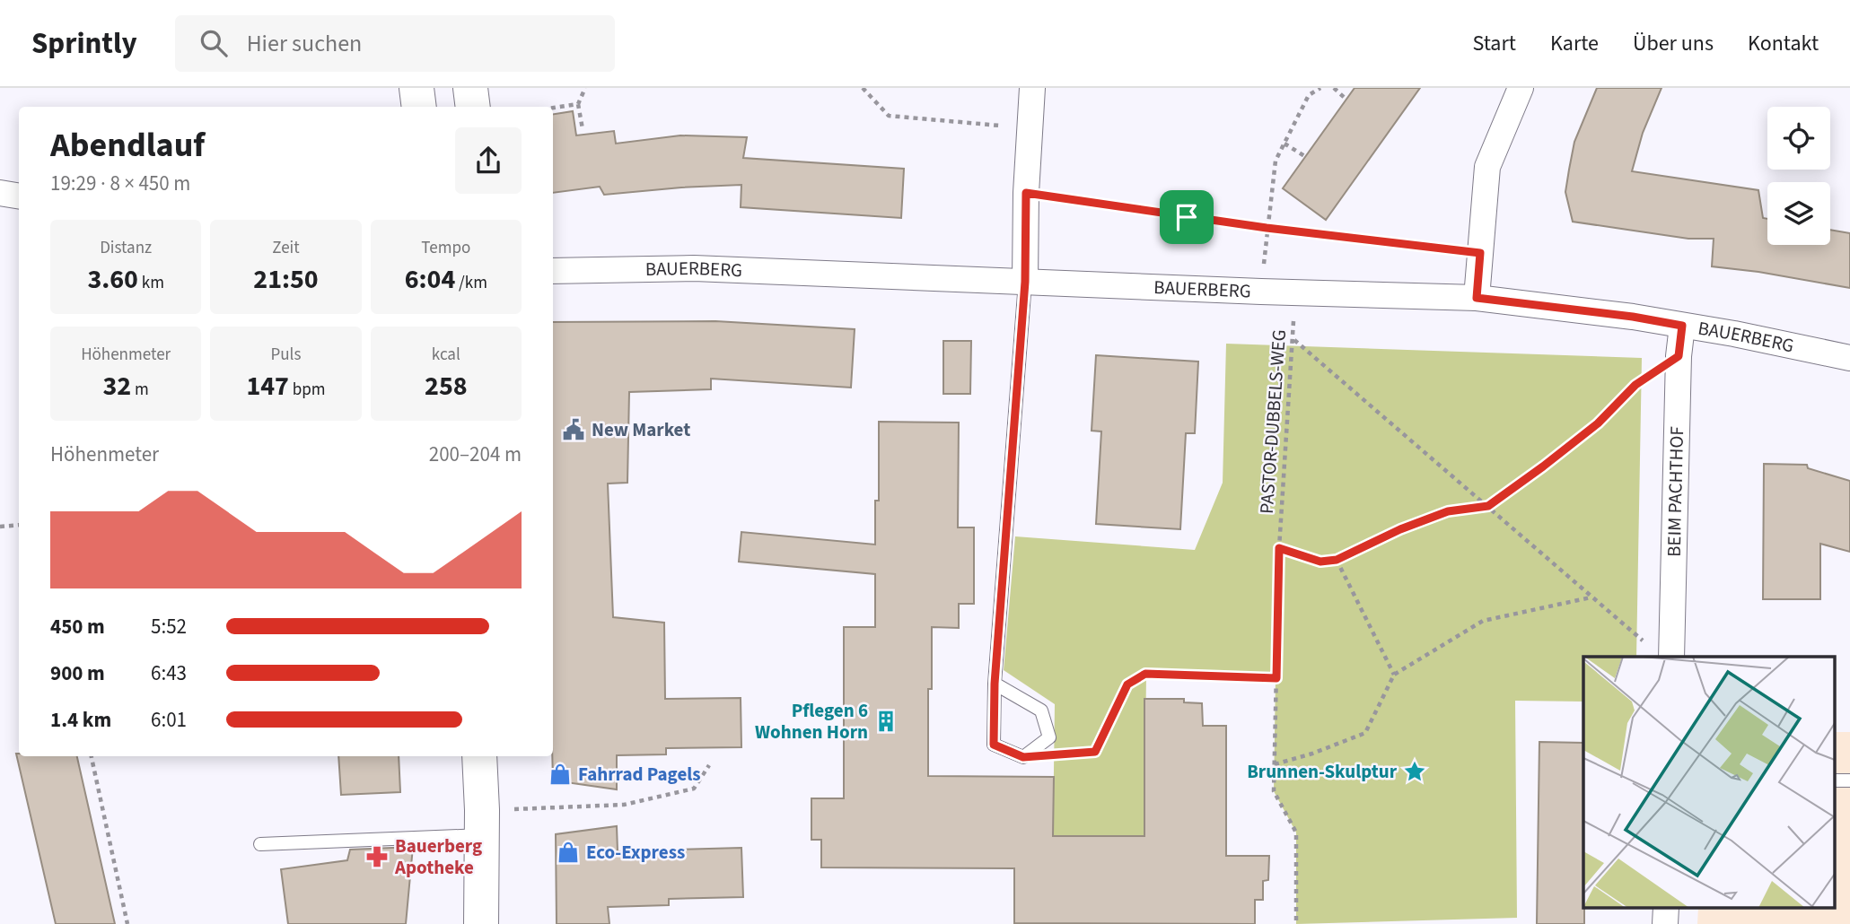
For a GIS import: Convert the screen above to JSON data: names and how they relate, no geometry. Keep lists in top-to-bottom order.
{
  "streets": {
    "street": ["BAUERBERG", "BEIM PACHTHOF"],
    "path": ["PASTOR-DUBBELS-WEG"]
  },
  "crossings": [
    ["BAUERBERG", "PASTOR-DUBBELS-WEG"],
    ["BAUERBERG", "BEIM PACHTHOF"]
  ],
  "places": {
    "public building": ["New Market"],
    "building": ["Pflegen 6 Wohnen Horn"],
    "place": ["Brunnen-Skulptur"],
    "shop": ["Fahrrad Pagels", "Eco-Express"],
    "pharmacy": ["Bauerberg Apotheke"]
  },
  "page": {
    "header": "Sprintly",
    "search": "Hier suchen",
    "nav": [
      "Start",
      "Karte",
      "Über uns",
      "Kontakt"
    ],
    "heading": ["Abendlauf", "19:29 · 8 × 450 m"],
    "stats": [
      ["Distanz", "3.60 km"],
      ["Zeit", "21:50"],
      ["Tempo", "6:04 /km"],
      ["Höhenmeter", "32 m"],
      ["Puls", "147 bpm"],
      ["kcal", "258"]
    ],
    "chart": ["Höhenmeter", "200–204 m"],
    "list": [
      {
        "name": "450 m",
        "note": "5:52"
      },
      {
        "name": "900 m",
        "note": "6:43"
      },
      {
        "name": "1.4 km",
        "note": "6:01"
      }
    ]
  }
}
